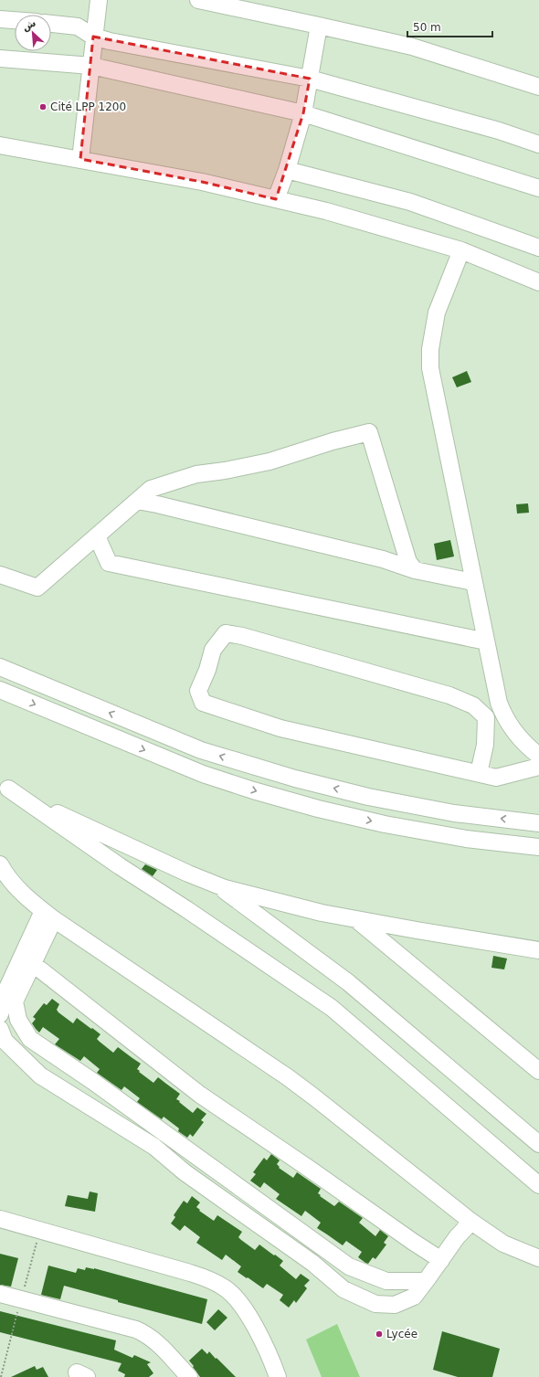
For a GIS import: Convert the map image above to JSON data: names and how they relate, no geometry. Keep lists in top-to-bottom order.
{
  "places": ["Cité LPP 1200", "Lycée"],
  "scale_bar": "50 m",
  "north": "top left"
}
